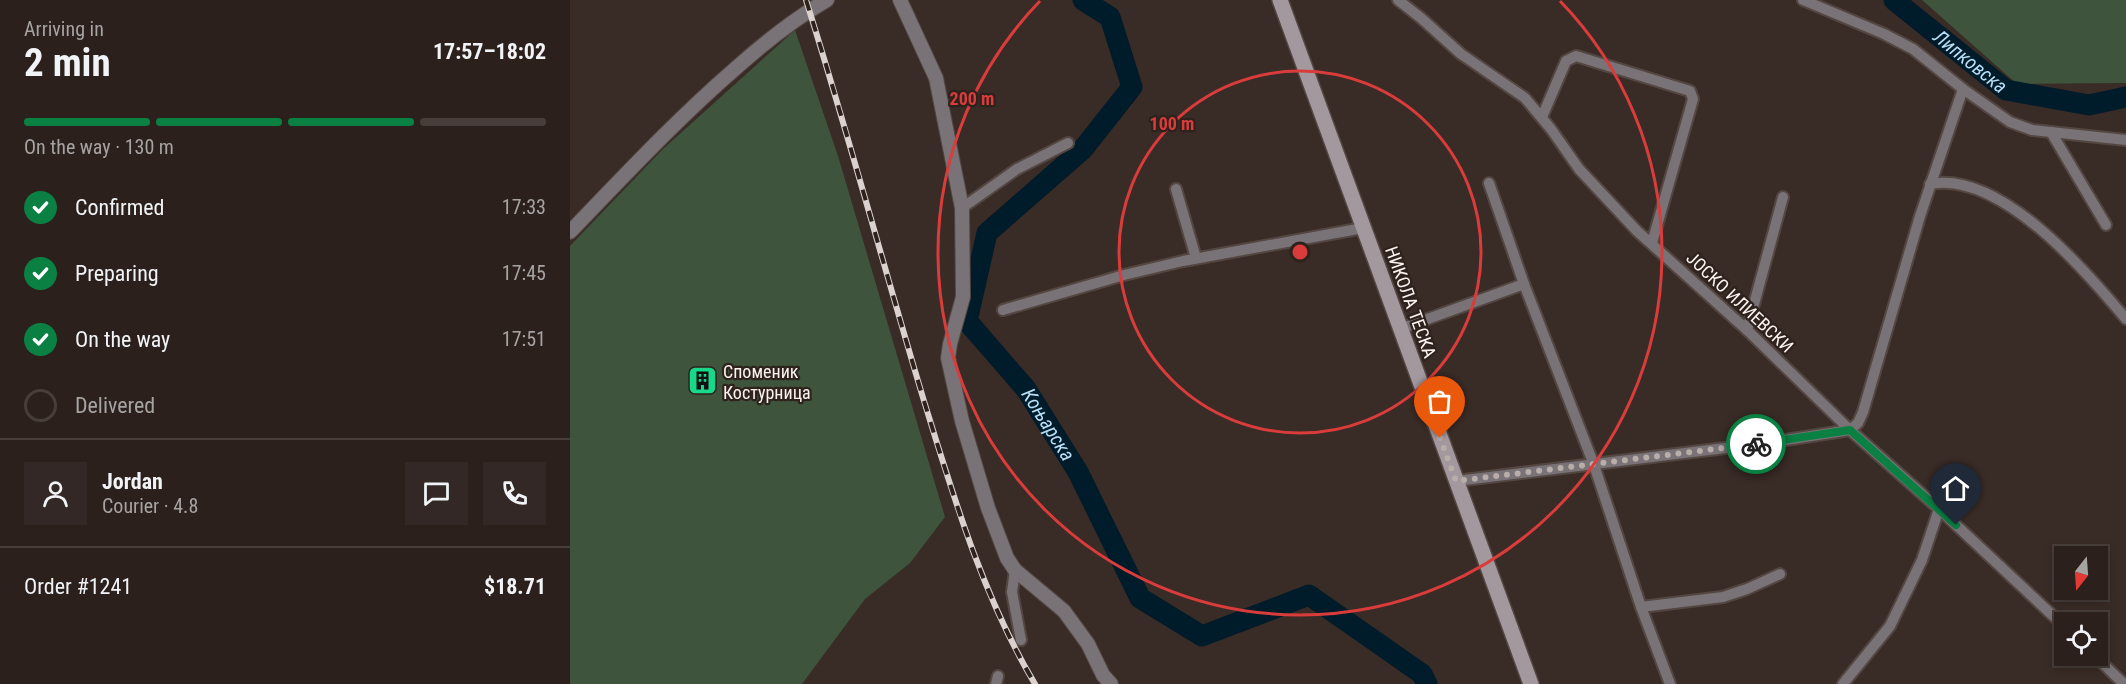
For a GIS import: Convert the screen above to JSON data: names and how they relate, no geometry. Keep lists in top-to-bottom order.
{
  "streets": {
    "main road": ["НИКОЛА ТЕСКА"],
    "street": ["ЈОСКО ИЛИЕВСКИ"]
  },
  "water": ["Липковска", "Коњарска"],
  "places": {
    "building": ["Споменик Костурница"]
  },
  "north": "bottom",
  "page": {
    "heading": ["2 min", "Arriving in", "17:57–18:02"],
    "panel": [
      "Jordan",
      "Courier · 4.8",
      "Order #1241",
      "$18.71"
    ],
    "bar": "On the way · 130 m",
    "list": [
      ["Confirmed", "17:33"],
      ["Preparing", "17:45"],
      ["On the way", "17:51"],
      "Delivered"
    ]
  },
  "rings": ["200 m", "100 m"]
}
